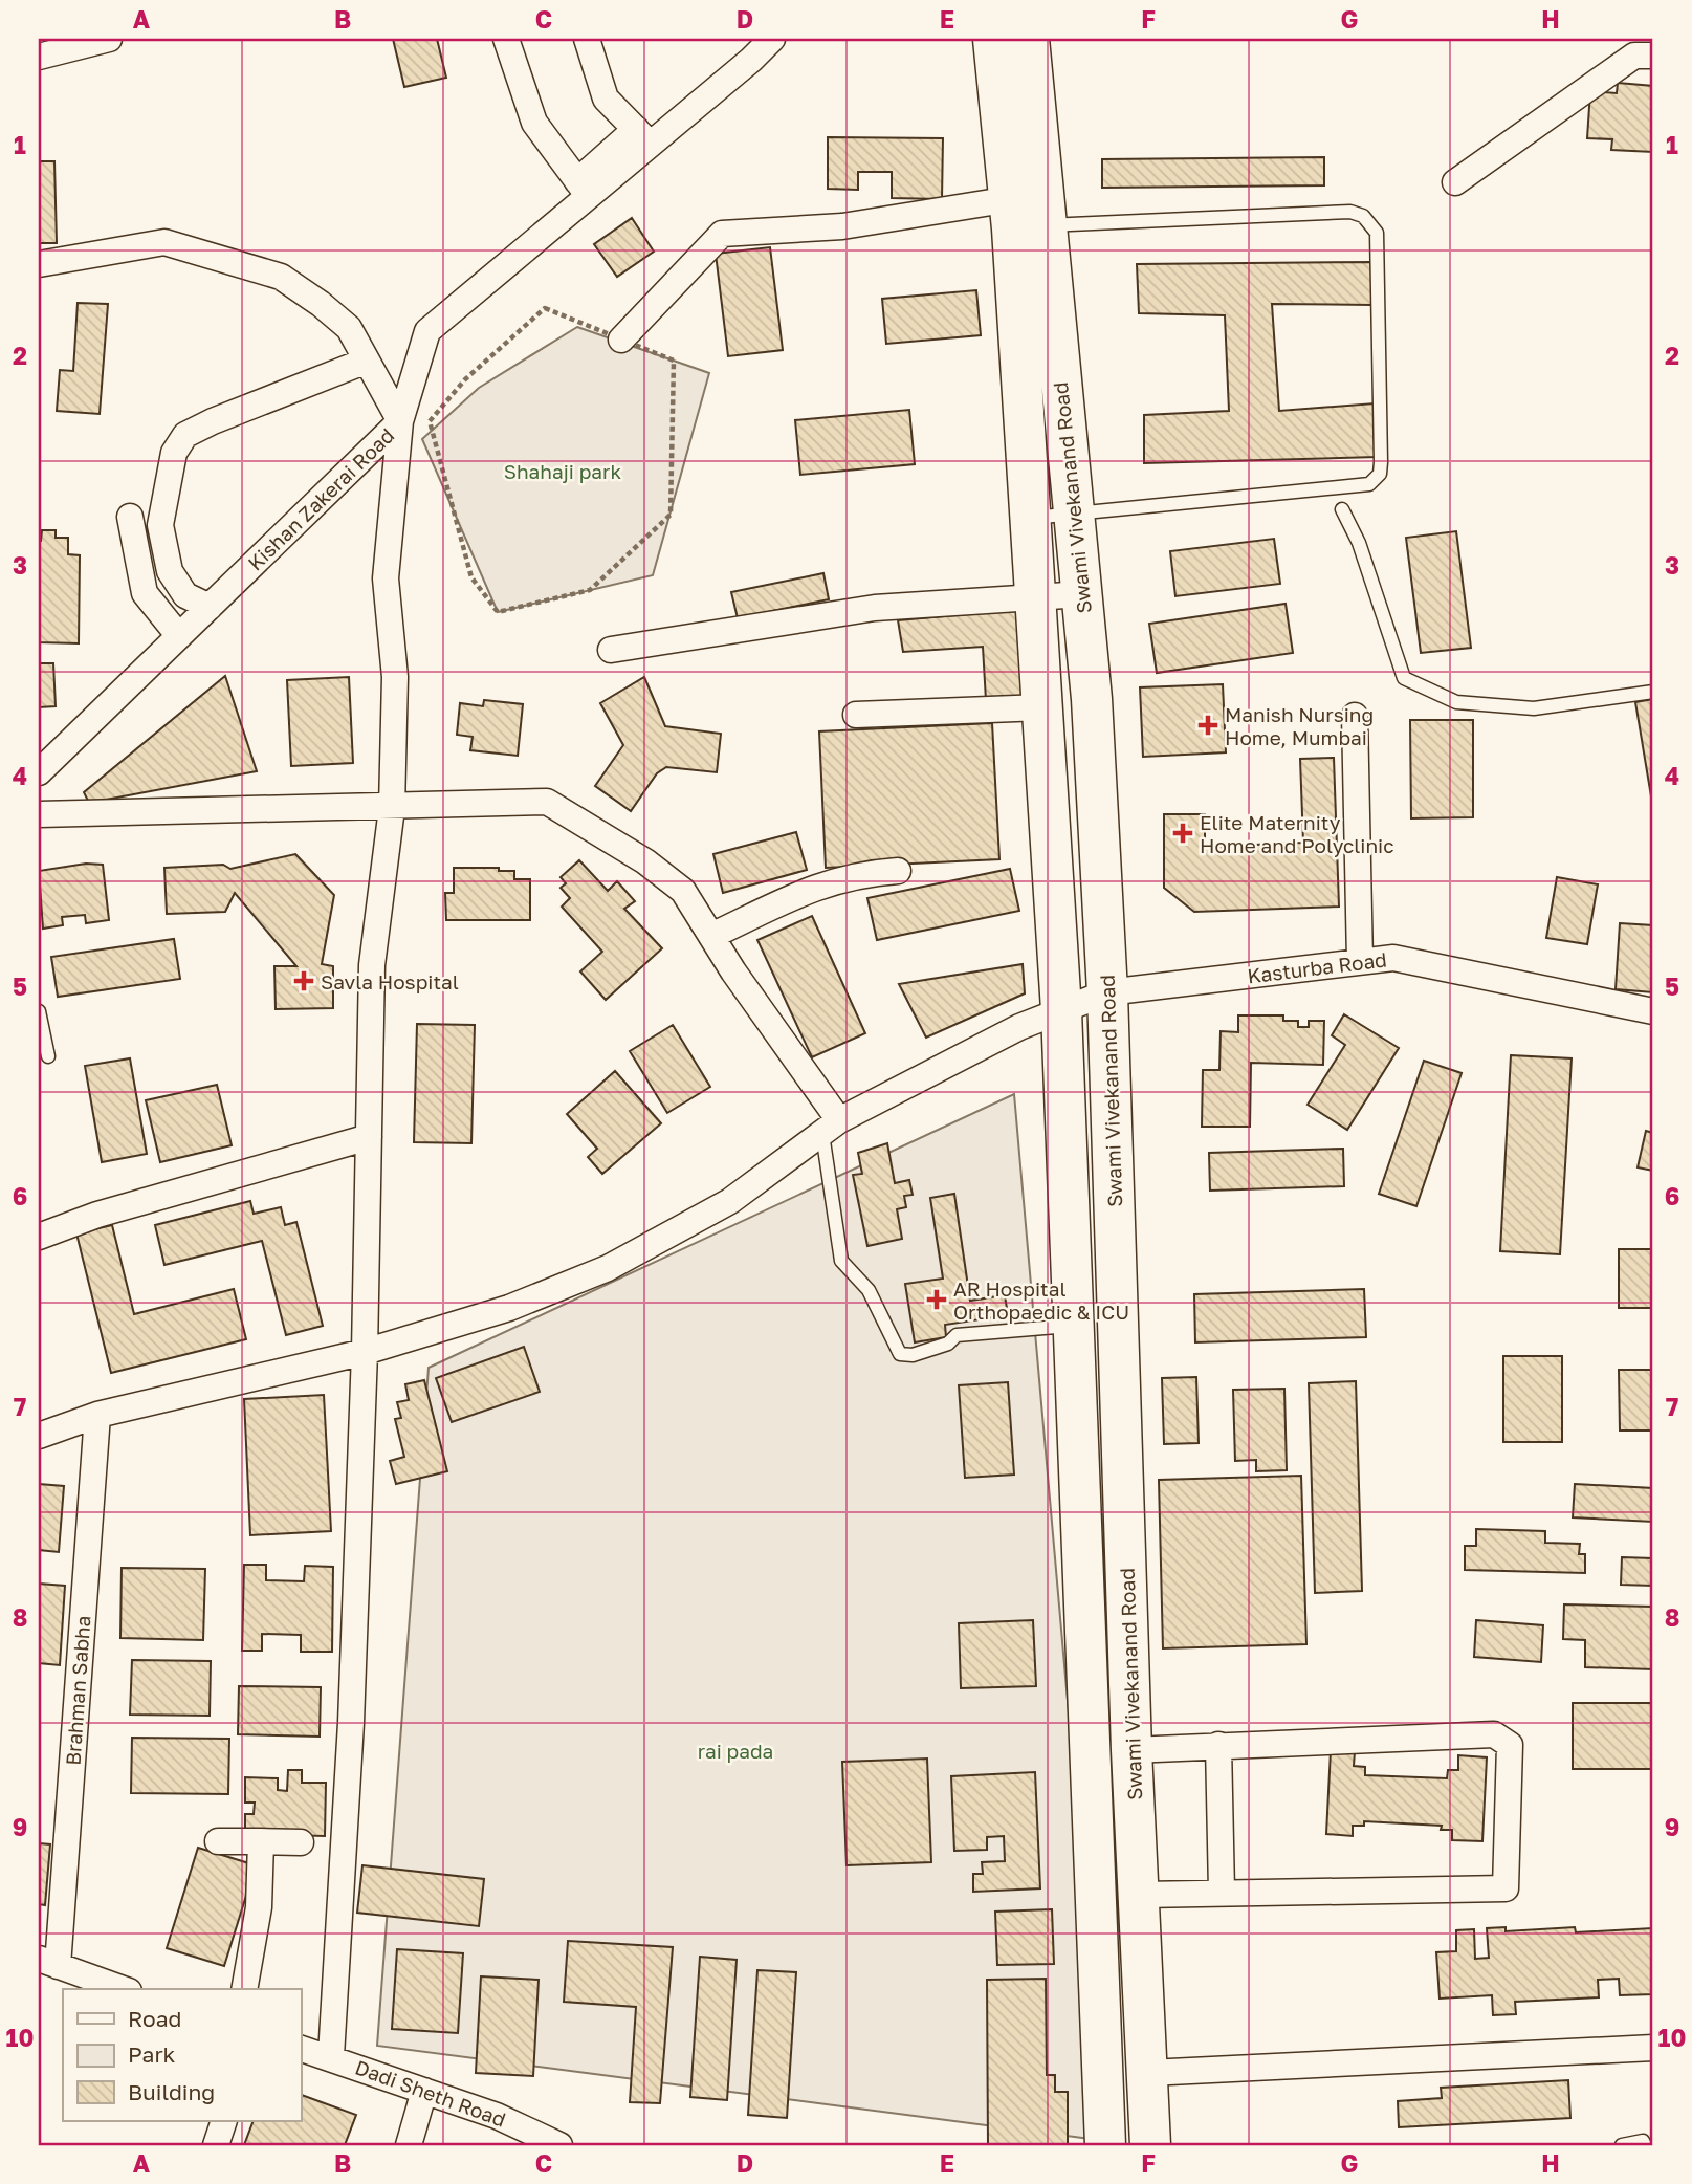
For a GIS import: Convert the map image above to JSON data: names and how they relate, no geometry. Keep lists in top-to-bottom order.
{
  "streets": {
    "main road": ["Swami Vivekanand Road"],
    "street": [
      "Kishan Zakerai Road",
      "Kasturba Road",
      "Brahman Sabha",
      "Dadi Sheth Road"
    ]
  },
  "crossings": [
    ["Swami Vivekanand Road", "Kasturba Road"],
    ["Kasturba Road", "Brahman Sabha"]
  ],
  "parks": ["Shahaji park", "rai pada"],
  "places": {
    "health": [
      "Manish Nursing Home, Mumbai",
      "Elite Maternity Home and Polyclinic",
      "Savla Hospital",
      "AR Hospital Orthopaedic & ICU"
    ]
  },
  "legend": ["Road", "Park", "Building"],
  "grid": {
    "columns": [
      "A",
      "B",
      "C",
      "D",
      "E",
      "F",
      "G",
      "H"
    ],
    "rows": [
      "1",
      "2",
      "3",
      "4",
      "5",
      "6",
      "7",
      "8",
      "9",
      "10"
    ]
  }
}
